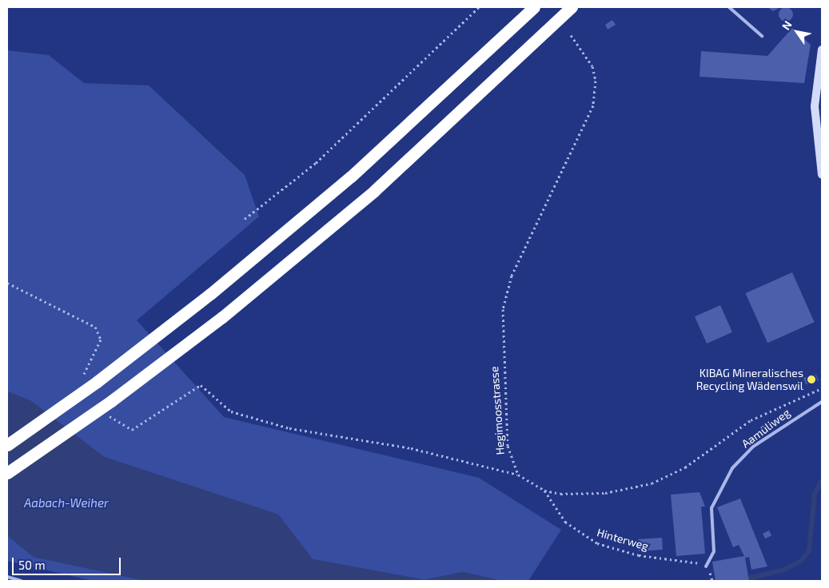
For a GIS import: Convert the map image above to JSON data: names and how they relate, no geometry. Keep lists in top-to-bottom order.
{
  "streets": {
    "lane": ["Aamüliweg"],
    "path": ["Hegimoosstrasse", "Hinterweg"]
  },
  "water": ["Aabach-Weiher"],
  "places": ["KIBAG Mineralisches Recycling Wädenswil"],
  "scale_bar": "50 m",
  "north": "top left"
}
